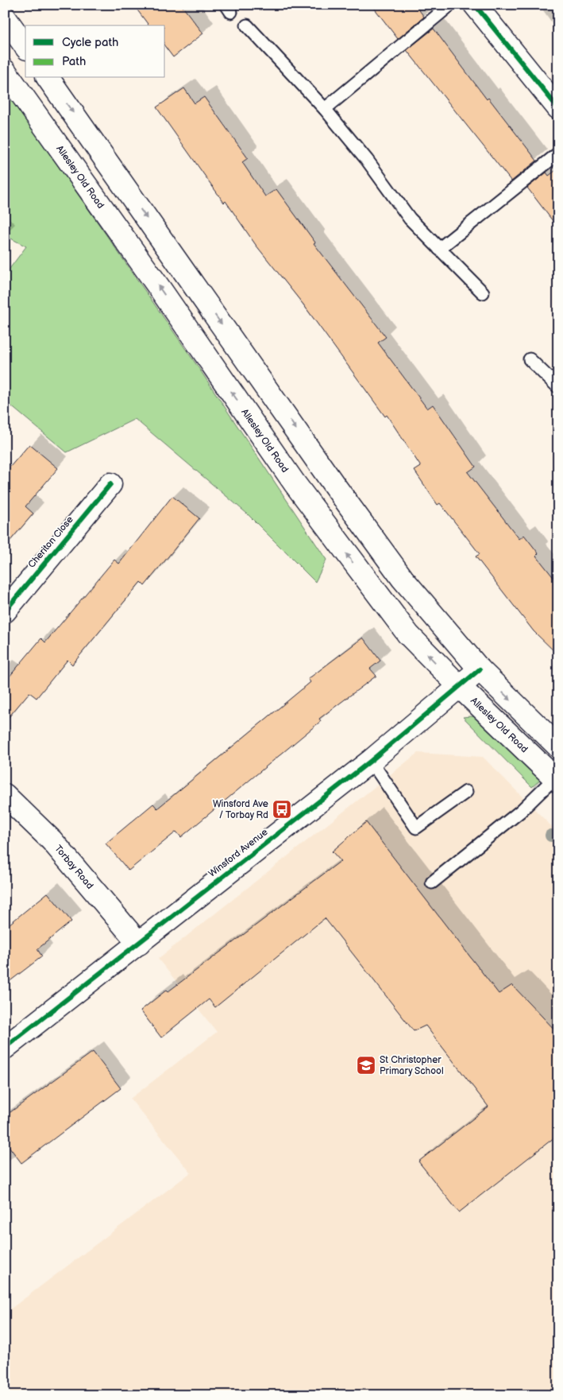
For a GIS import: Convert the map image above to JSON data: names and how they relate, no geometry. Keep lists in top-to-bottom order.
{
  "streets": {
    "main road": [
      "Allesley Old Road",
      "Cheriton Close",
      "Winsford Avenue",
      "Torbay Road"
    ]
  },
  "crossings": [
    ["Allesley Old Road", "Winsford Avenue"],
    ["Winsford Avenue", "Torbay Road"]
  ],
  "places": {
    "bus stop": ["Winsford Ave / Torbay Rd"],
    "school or university": ["St Christopher Primary School"]
  },
  "legend": ["Cycle path", "Path"]
}
